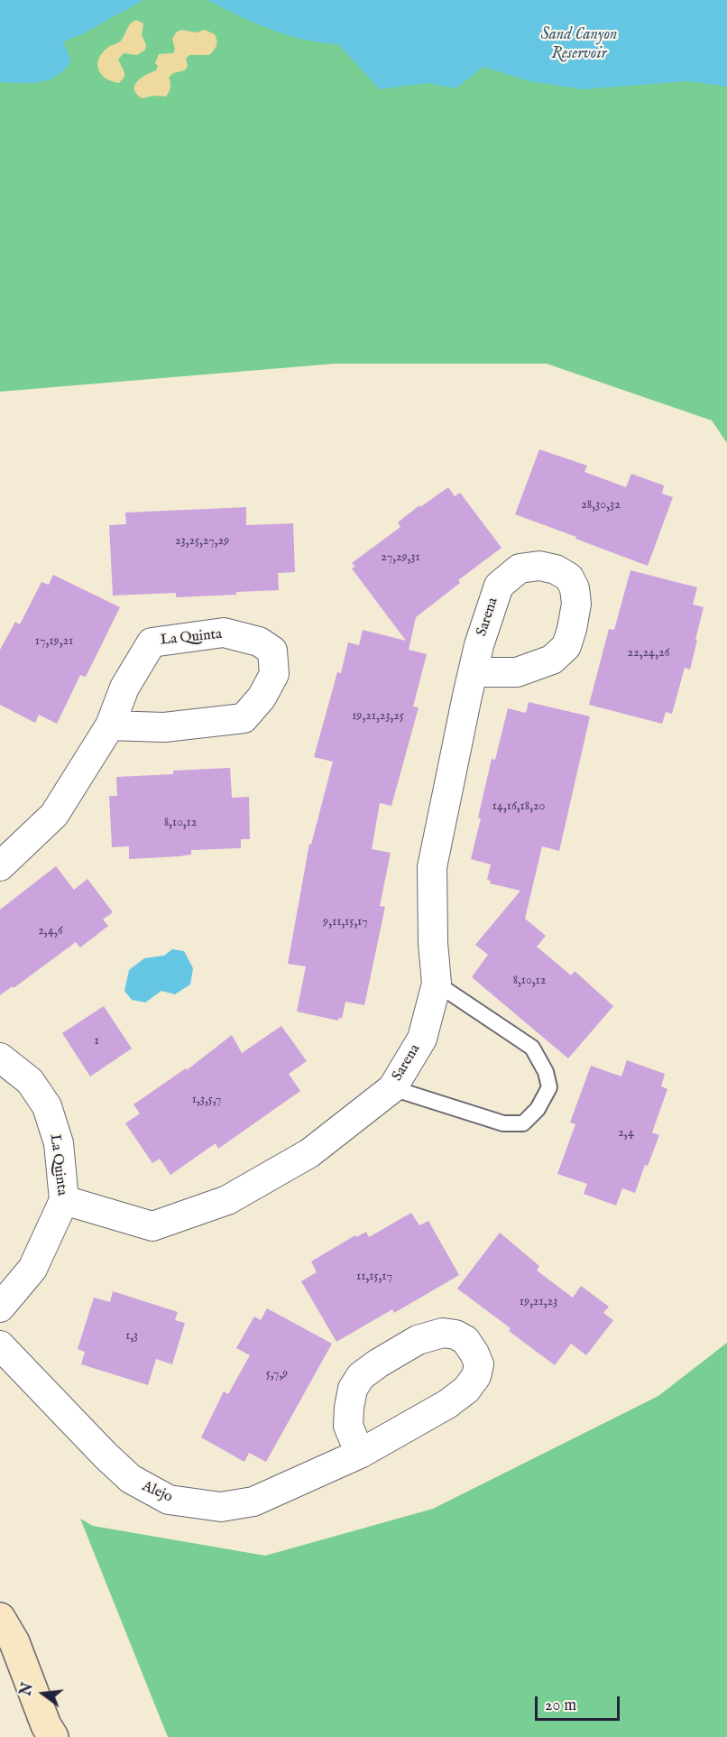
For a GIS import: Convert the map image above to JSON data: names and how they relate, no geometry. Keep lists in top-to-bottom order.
{
  "streets": {
    "street": ["Sarena", "La Quinta", "Alejo"]
  },
  "crossings": [
    ["Sarena", "La Quinta"]
  ],
  "water": ["Sand Canyon Reservoir"],
  "house_numbers": [
    "28,30,32",
    "23,25,27,29",
    "27,29,31",
    "17,19,21",
    "22,24,26",
    "19,21,23,25",
    "14,16,18,20",
    "8,10,12",
    "9,11,15,17",
    "2,4,6",
    "8,10,12",
    "1",
    "1,3,5,7",
    "2,4",
    "11,15,17",
    "19,21,23",
    "1,3",
    "5,7,9"
  ],
  "scale_bar": "20 m",
  "north": "left"
}
